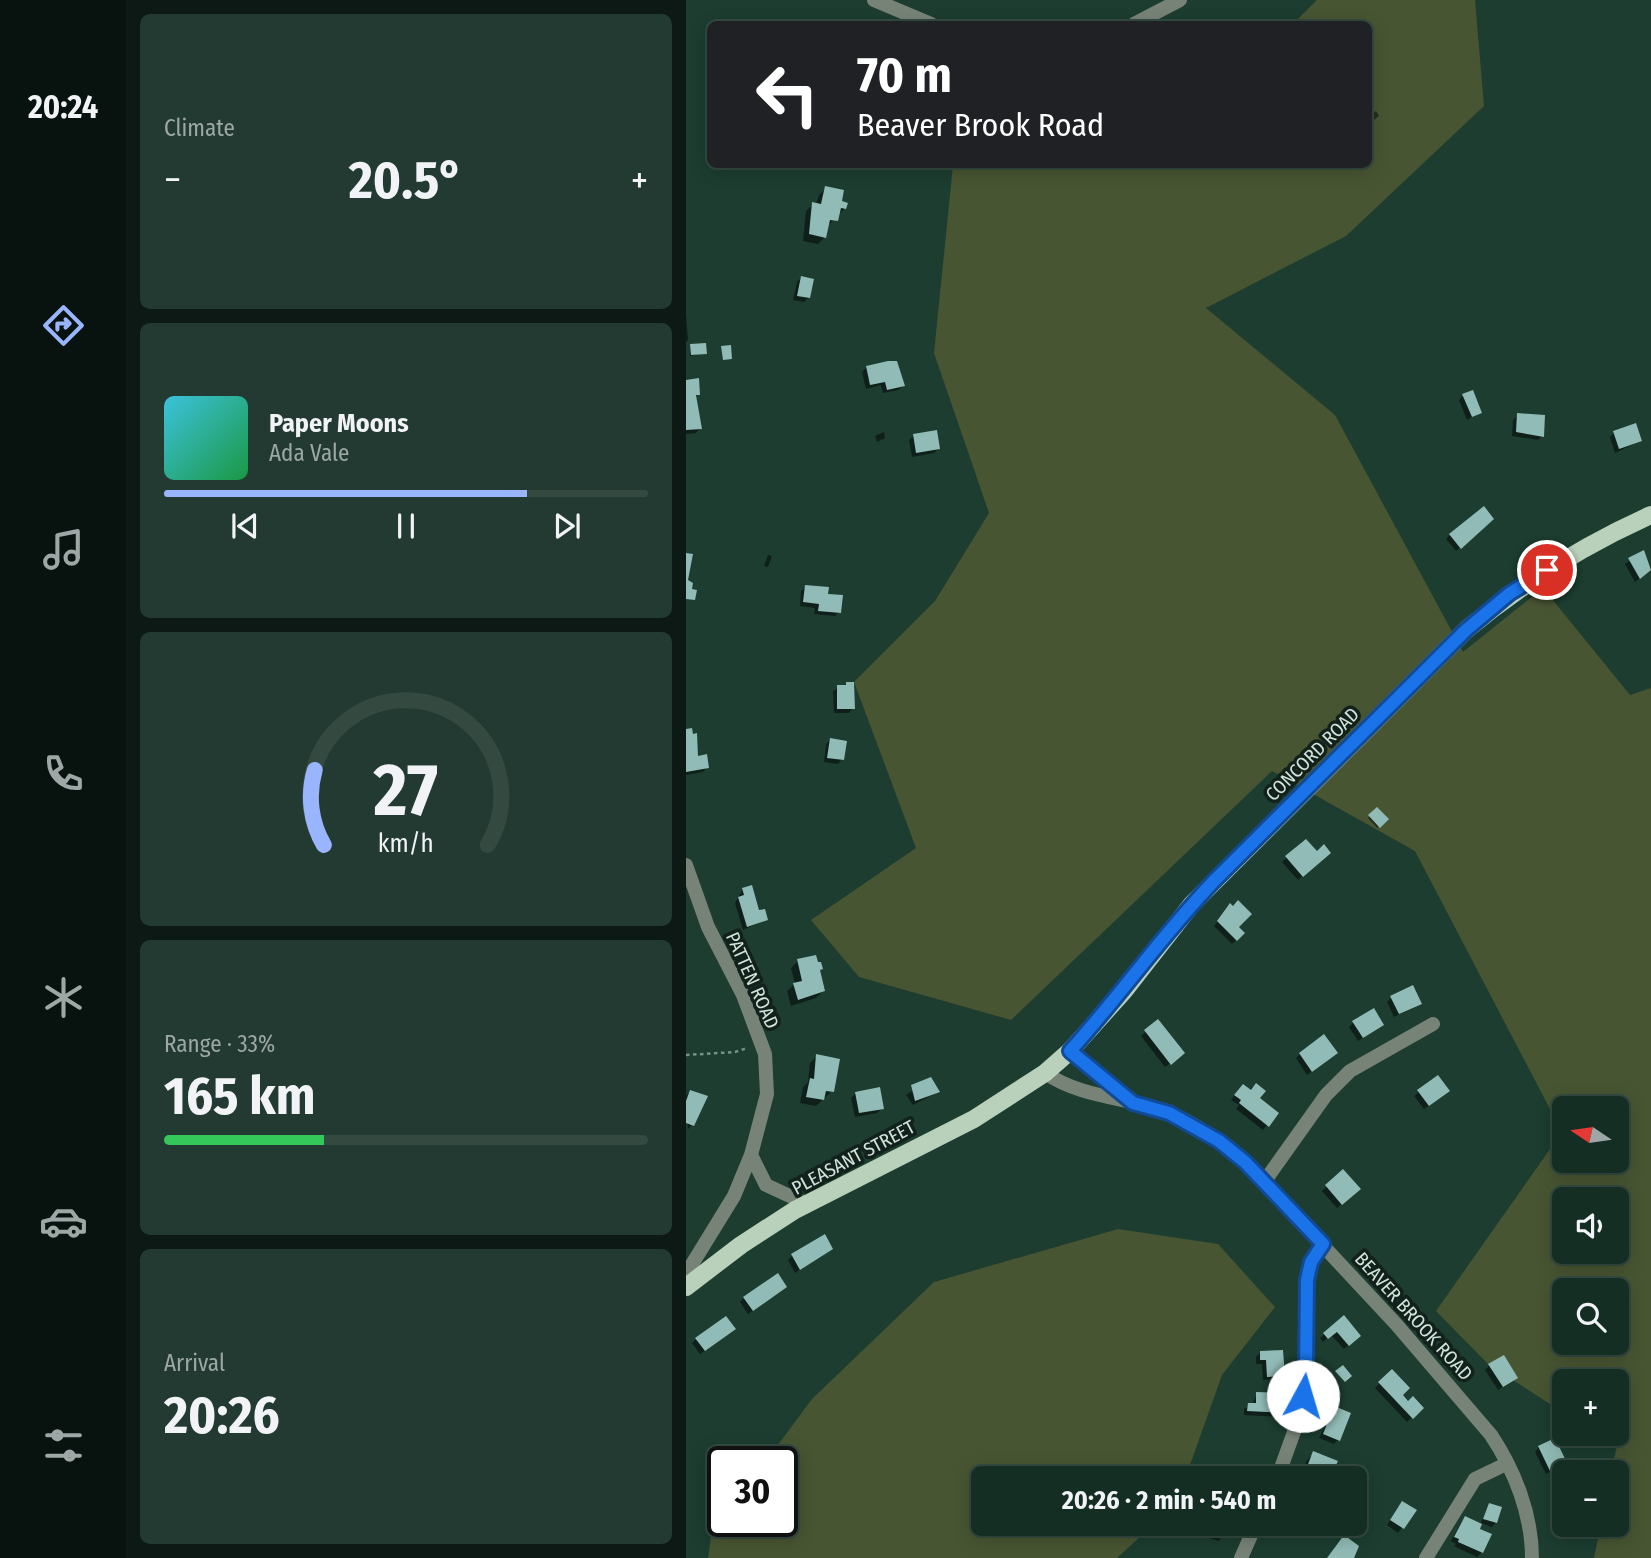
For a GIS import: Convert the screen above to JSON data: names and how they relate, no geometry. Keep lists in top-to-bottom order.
{
  "streets": {
    "main road": ["CONCORD ROAD", "PLEASANT STREET"],
    "street": ["PATTEN ROAD", "BEAVER BROOK ROAD"]
  },
  "crossings": [
    ["CONCORD ROAD", "PLEASANT STREET"],
    ["CONCORD ROAD", "BEAVER BROOK ROAD"],
    ["PLEASANT STREET", "BEAVER BROOK ROAD"]
  ],
  "north": "left",
  "page": {
    "tabs": "20:24",
    "tile": [
      "Climate",
      ["Range · 33%", "165 km"],
      ["Arrival", "20:26"]
    ],
    "turn": ["70 m", "Beaver Brook Road"],
    "heat": ["−", "20.5°", "+"],
    "song": ["Paper Moons", "Ada Vale"],
    "map_buttons": ["+", "−"],
    "limit": "30",
    "trip": "20:26 · 2 min · 540 m",
    "gauge": ["27", "km/h"]
  }
}
